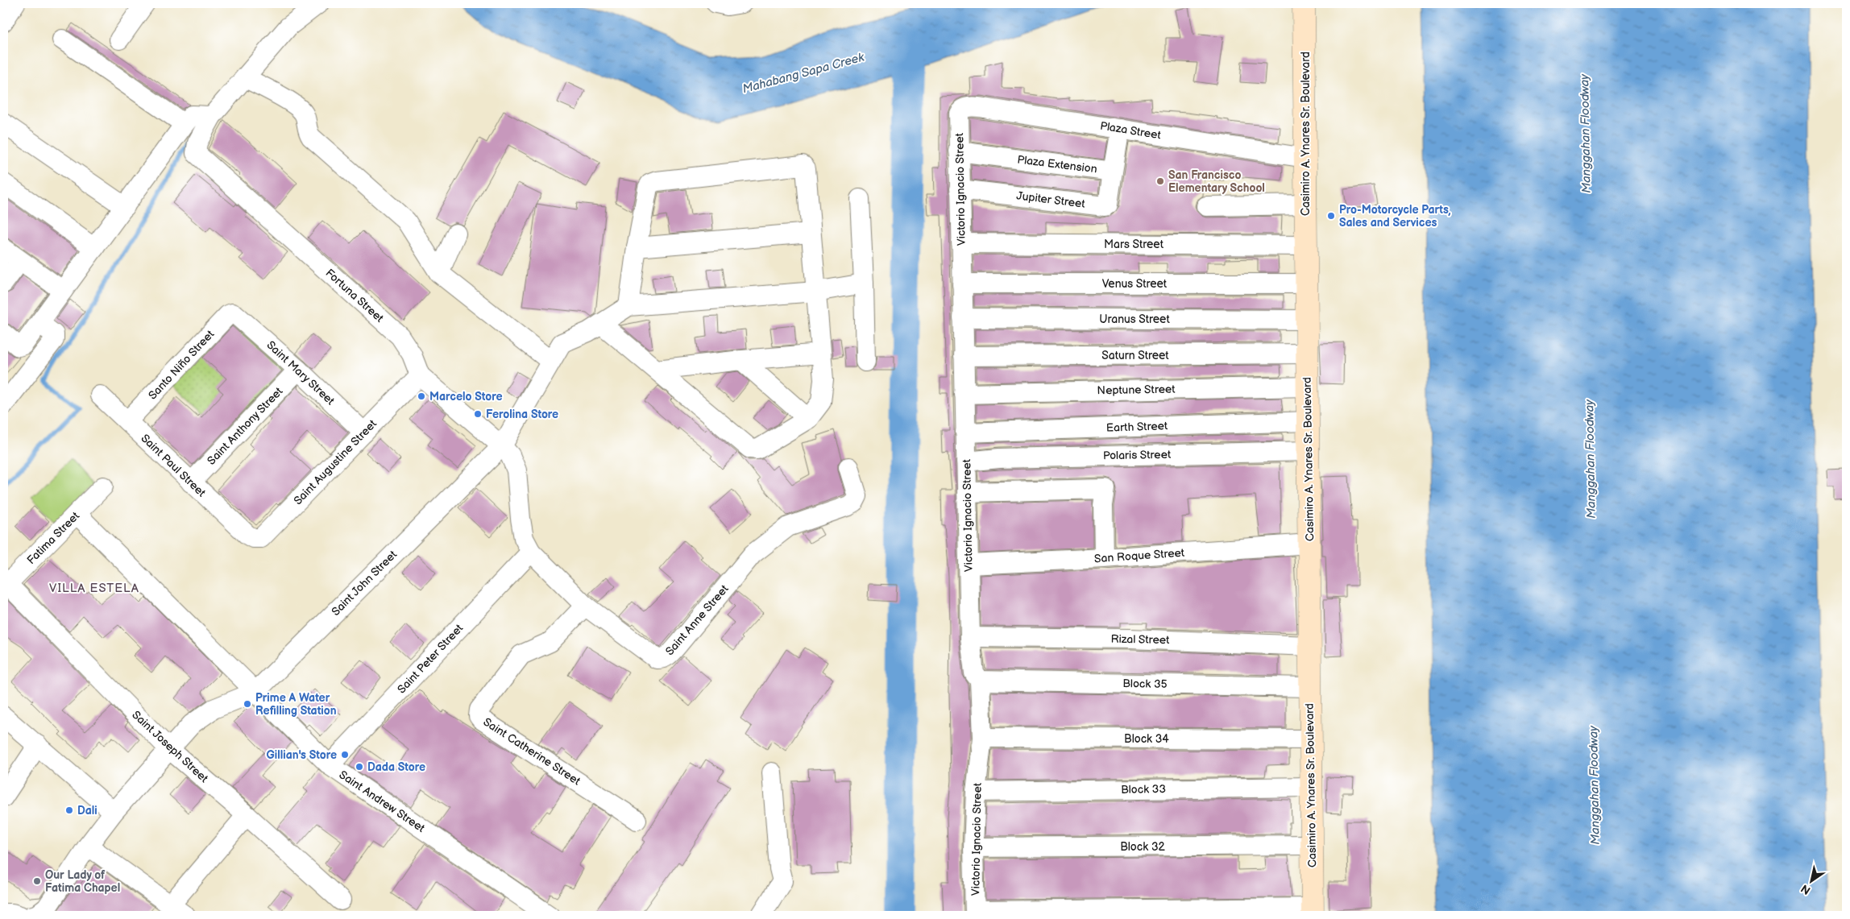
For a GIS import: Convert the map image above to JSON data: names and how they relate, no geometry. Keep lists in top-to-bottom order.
{
  "streets": {
    "main road": ["Casimiro A. Ynares Sr. Boulevard"],
    "street": [
      "Plaza Street",
      "Plaza Extension",
      "Victorio Ignacio Street",
      "Jupiter Street",
      "Mars Street",
      "Venus Street",
      "Fortuna Street",
      "Uranus Street",
      "Saturn Street",
      "Santo Niño Street",
      "Saint Mary Street",
      "Neptune Street",
      "Saint Anthony Street",
      "Earth Street",
      "Polaris Street",
      "Saint Augustine Street",
      "Saint Paul Street",
      "Fatima Street",
      "San Roque Street",
      "Saint John Street",
      "Saint Anne Street",
      "Rizal Street",
      "Saint Peter Street",
      "Block 35",
      "Block 34",
      "Saint Joseph Street",
      "Saint Catherine Street",
      "Block 33",
      "Saint Andrew Street",
      "Block 32"
    ]
  },
  "crossings": [
    ["Plaza Street", "Casimiro A. Ynares Sr. Boulevard"],
    ["Plaza Street", "Plaza Extension"],
    ["Plaza Street", "Victorio Ignacio Street"],
    ["Casimiro A. Ynares Sr. Boulevard", "Mars Street"],
    ["Casimiro A. Ynares Sr. Boulevard", "Venus Street"],
    ["Casimiro A. Ynares Sr. Boulevard", "Uranus Street"],
    ["Casimiro A. Ynares Sr. Boulevard", "Saturn Street"],
    ["Casimiro A. Ynares Sr. Boulevard", "Neptune Street"],
    ["Casimiro A. Ynares Sr. Boulevard", "Earth Street"],
    ["Casimiro A. Ynares Sr. Boulevard", "Polaris Street"],
    ["Casimiro A. Ynares Sr. Boulevard", "San Roque Street"],
    ["Casimiro A. Ynares Sr. Boulevard", "Rizal Street"],
    ["Casimiro A. Ynares Sr. Boulevard", "Block 35"],
    ["Casimiro A. Ynares Sr. Boulevard", "Block 34"],
    ["Casimiro A. Ynares Sr. Boulevard", "Block 33"],
    ["Casimiro A. Ynares Sr. Boulevard", "Block 32"],
    ["Plaza Extension", "Victorio Ignacio Street"],
    ["Plaza Extension", "Jupiter Street"],
    ["Victorio Ignacio Street", "Jupiter Street"],
    ["Victorio Ignacio Street", "Mars Street"],
    ["Victorio Ignacio Street", "Venus Street"],
    ["Victorio Ignacio Street", "Uranus Street"],
    ["Victorio Ignacio Street", "Saturn Street"],
    ["Victorio Ignacio Street", "Neptune Street"],
    ["Victorio Ignacio Street", "Earth Street"],
    ["Victorio Ignacio Street", "Polaris Street"],
    ["Victorio Ignacio Street", "San Roque Street"],
    ["Victorio Ignacio Street", "Rizal Street"],
    ["Victorio Ignacio Street", "Block 35"],
    ["Victorio Ignacio Street", "Block 34"],
    ["Victorio Ignacio Street", "Block 33"],
    ["Victorio Ignacio Street", "Block 32"],
    ["Fortuna Street", "Saint Augustine Street"],
    ["Fortuna Street", "Saint John Street"],
    ["Fortuna Street", "Saint Anne Street"],
    ["Santo Niño Street", "Saint Mary Street"],
    ["Santo Niño Street", "Saint Paul Street"],
    ["Saint Mary Street", "Saint Anthony Street"],
    ["Saint Mary Street", "Saint Augustine Street"],
    ["Saint Anthony Street", "Saint Paul Street"],
    ["Saint Augustine Street", "Saint Paul Street"],
    ["Fatima Street", "Saint Joseph Street"],
    ["Fatima Street", "Saint Andrew Street"],
    ["Saint John Street", "Saint Anne Street"],
    ["Saint John Street", "Saint Joseph Street"],
    ["Saint John Street", "Saint Andrew Street"],
    ["Saint Anne Street", "Saint Peter Street"],
    ["Saint Anne Street", "Saint Catherine Street"],
    ["Saint Peter Street", "Saint Andrew Street"]
  ],
  "districts": ["VILLA ESTELA"],
  "water": ["Mahabang Sapa Creek", "Manggahan Floodway"],
  "places": [
    "San Francisco Elementary School",
    "Pro-Motorcycle Parts, Sales and Services",
    "Marcelo Store",
    "Ferolina Store",
    "Prime A Water Refilling Station",
    "Gillian's Store",
    "Dada Store",
    "Dali",
    "Our Lady of Fatima Chapel"
  ],
  "north": "bottom left"
}
